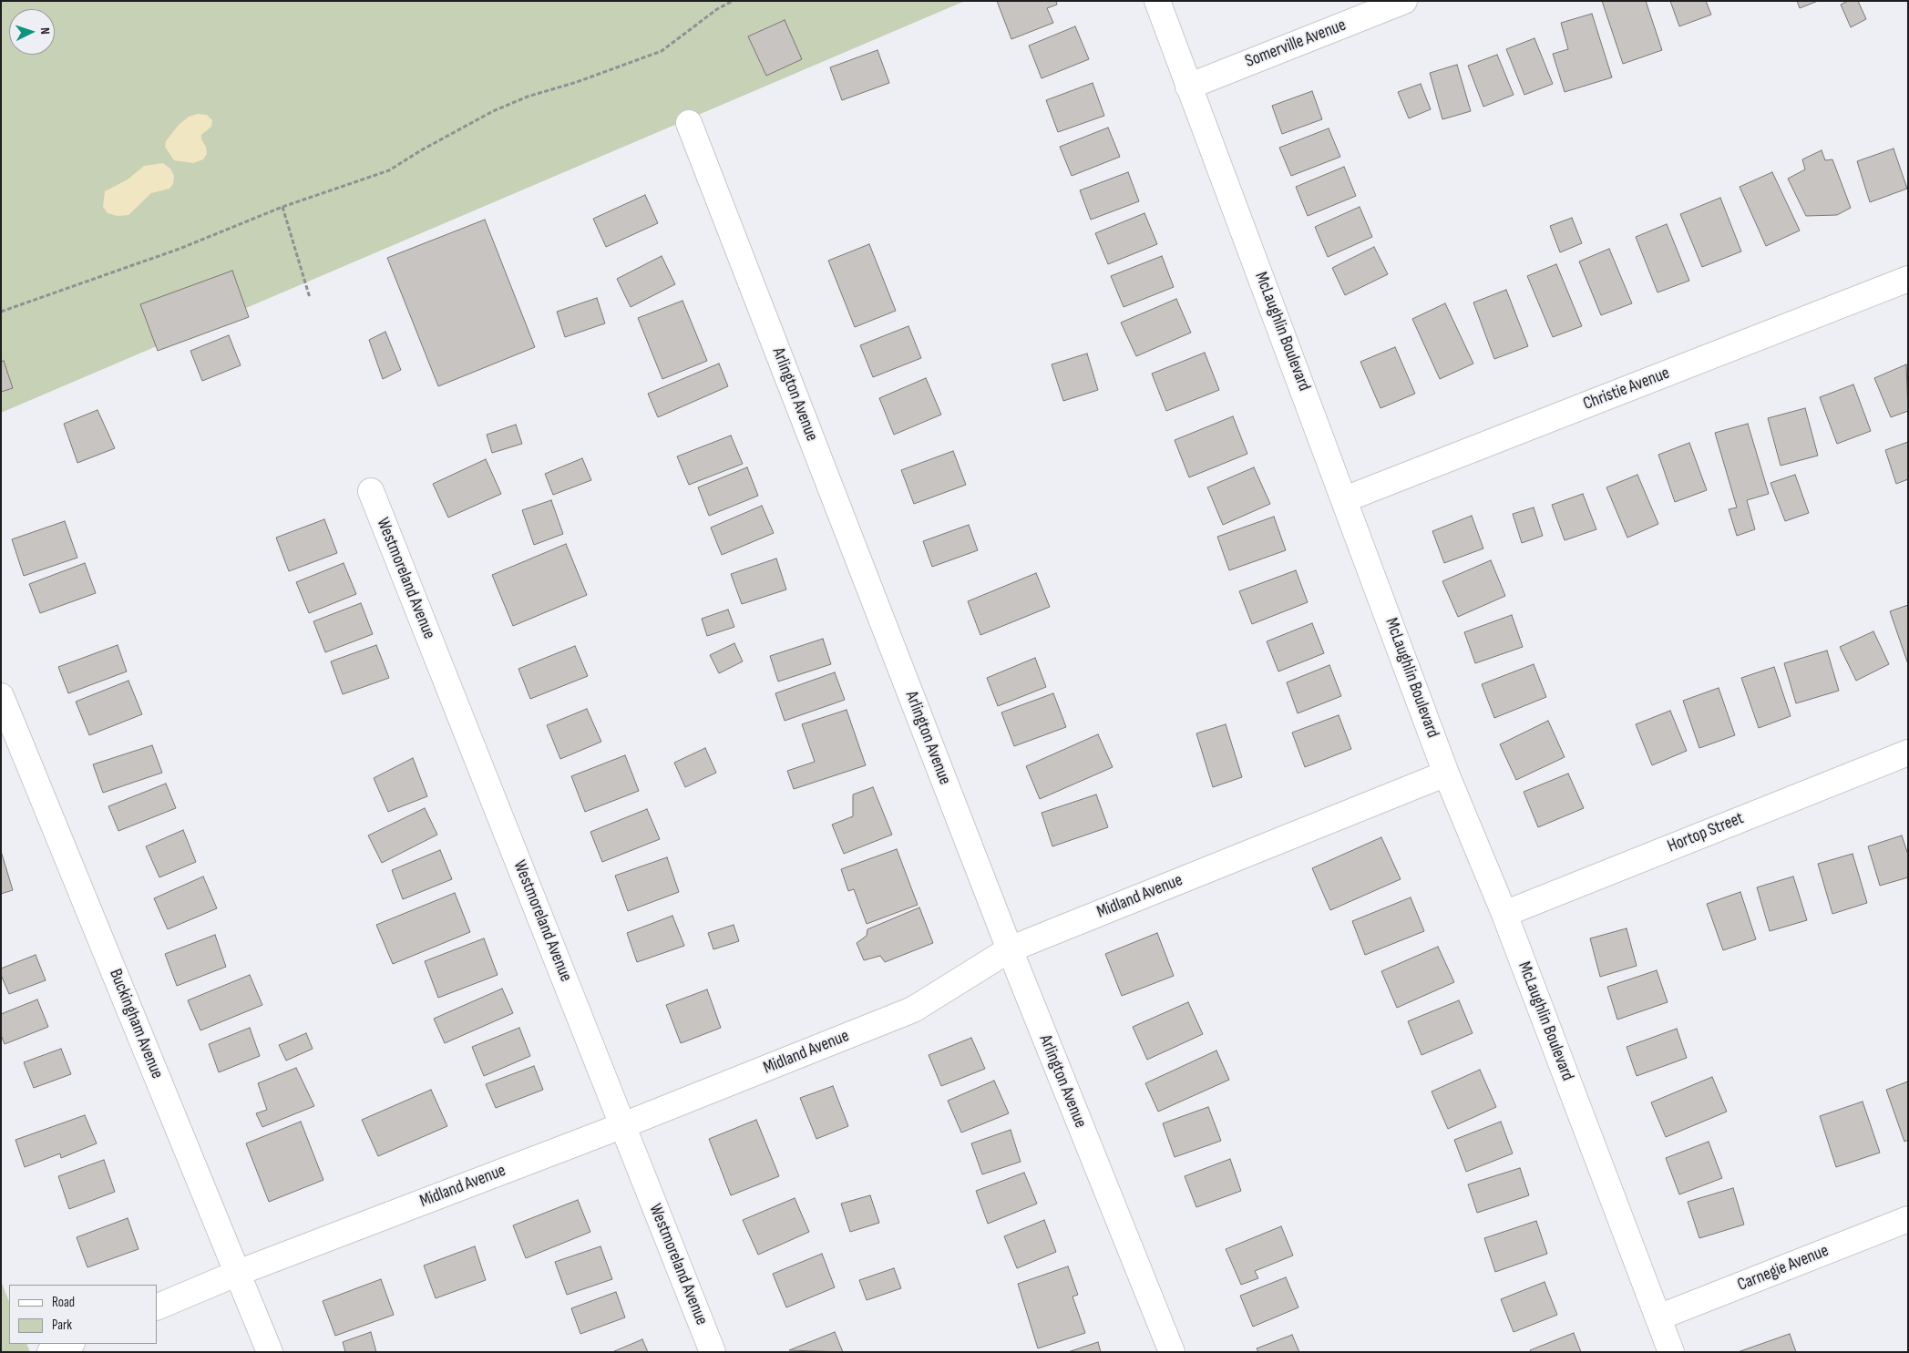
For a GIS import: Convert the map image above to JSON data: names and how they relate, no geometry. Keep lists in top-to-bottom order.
{
  "streets": {
    "street": [
      "Somerville Avenue",
      "McLaughlin Boulevard",
      "Christie Avenue",
      "Arlington Avenue",
      "Westmoreland Avenue",
      "Hortop Street",
      "Midland Avenue",
      "Buckingham Avenue",
      "Carnegie Avenue"
    ]
  },
  "crossings": [
    ["Somerville Avenue", "McLaughlin Boulevard"],
    ["McLaughlin Boulevard", "Christie Avenue"],
    ["McLaughlin Boulevard", "Hortop Street"],
    ["McLaughlin Boulevard", "Midland Avenue"],
    ["McLaughlin Boulevard", "Carnegie Avenue"],
    ["Arlington Avenue", "Midland Avenue"],
    ["Westmoreland Avenue", "Midland Avenue"],
    ["Midland Avenue", "Buckingham Avenue"]
  ],
  "legend": ["Road", "Park"],
  "north": "right"
}
